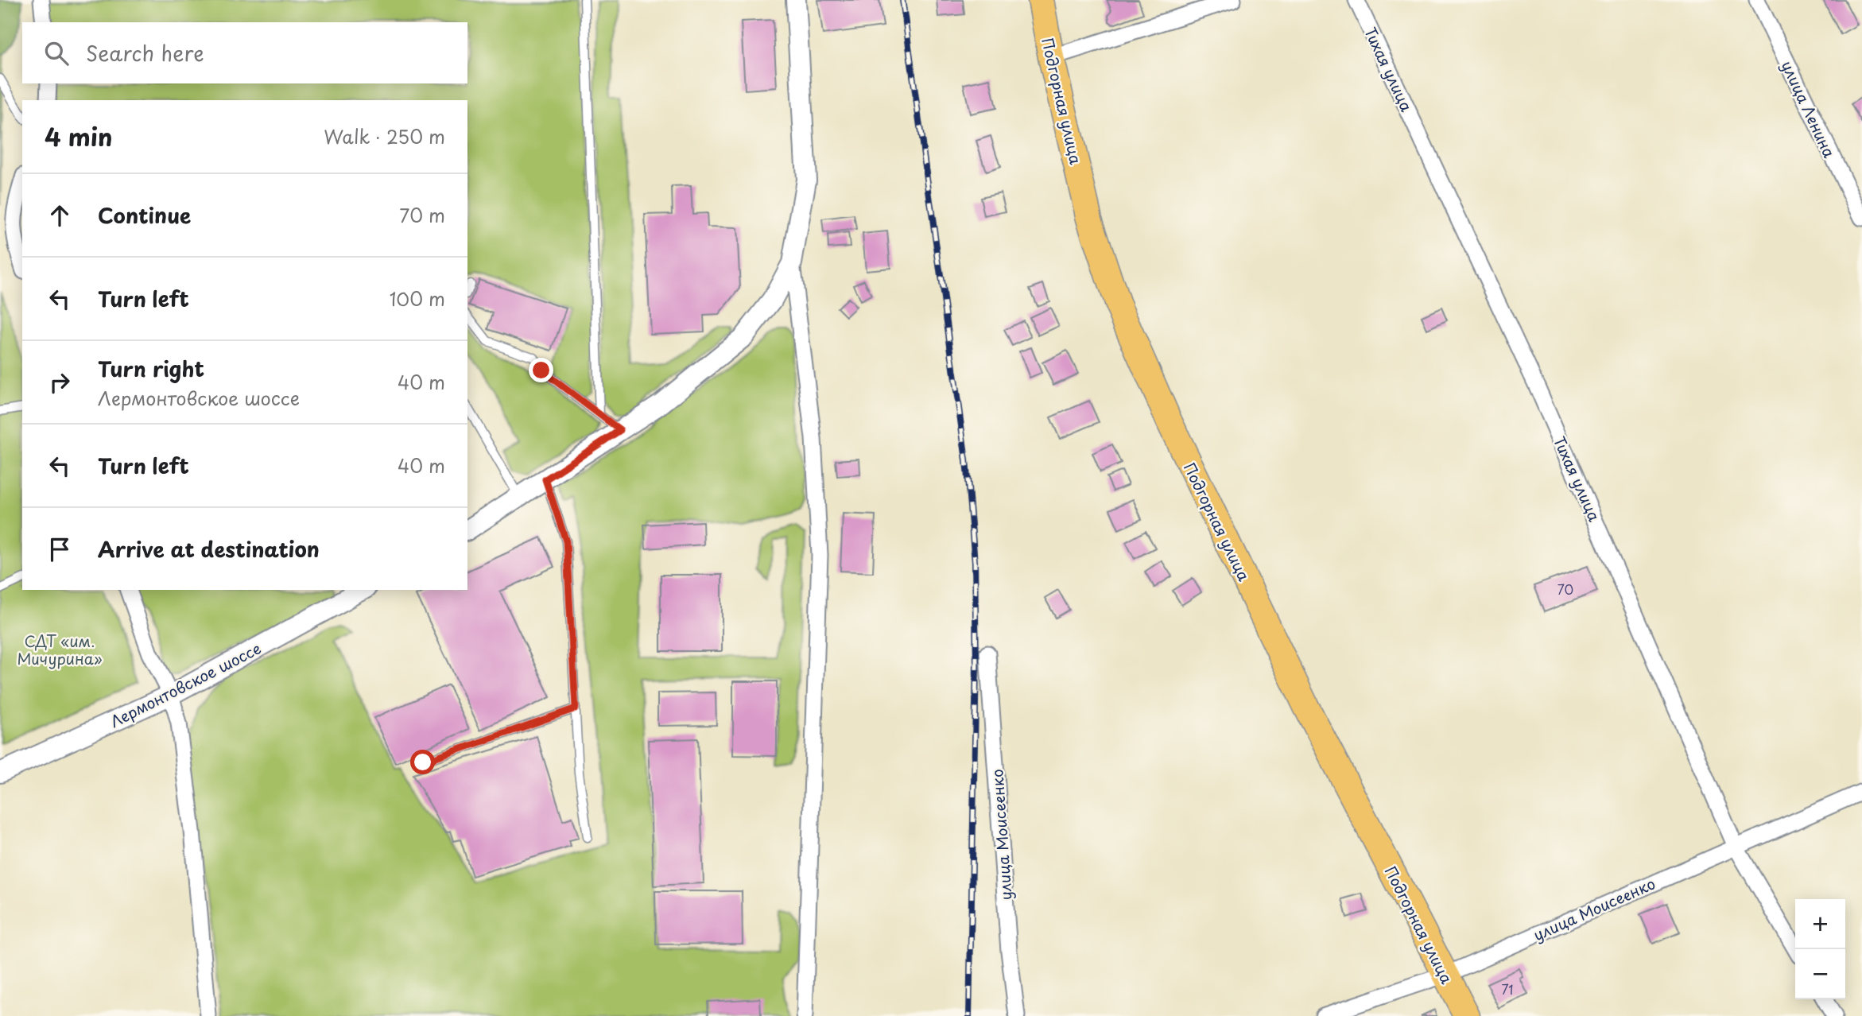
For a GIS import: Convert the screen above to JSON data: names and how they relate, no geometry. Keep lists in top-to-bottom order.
{
  "streets": {
    "main road": ["Подгорная улица"],
    "street": [
      "Тихая улица",
      "улица Ленина",
      "Лермонтовское шоссе",
      "улица Моисеенко"
    ]
  },
  "crossings": [
    ["Тихая улица", "улица Моисеенко"],
    ["Подгорная улица", "улица Моисеенко"]
  ],
  "parks": ["СДТ «им. Мичурина»"],
  "house_numbers": ["70", "71"],
  "page": {
    "search": "Search here",
    "heading": ["4 min", "Walk · 250 m"],
    "list": [
      ["Continue", "70 m"],
      ["Turn left", "100 m"],
      ["Turn right", "Лермонтовское шоссе", "40 m"],
      ["Turn left", "40 m"],
      "Arrive at destination"
    ],
    "map_buttons": ["+", "−"]
  }
}
